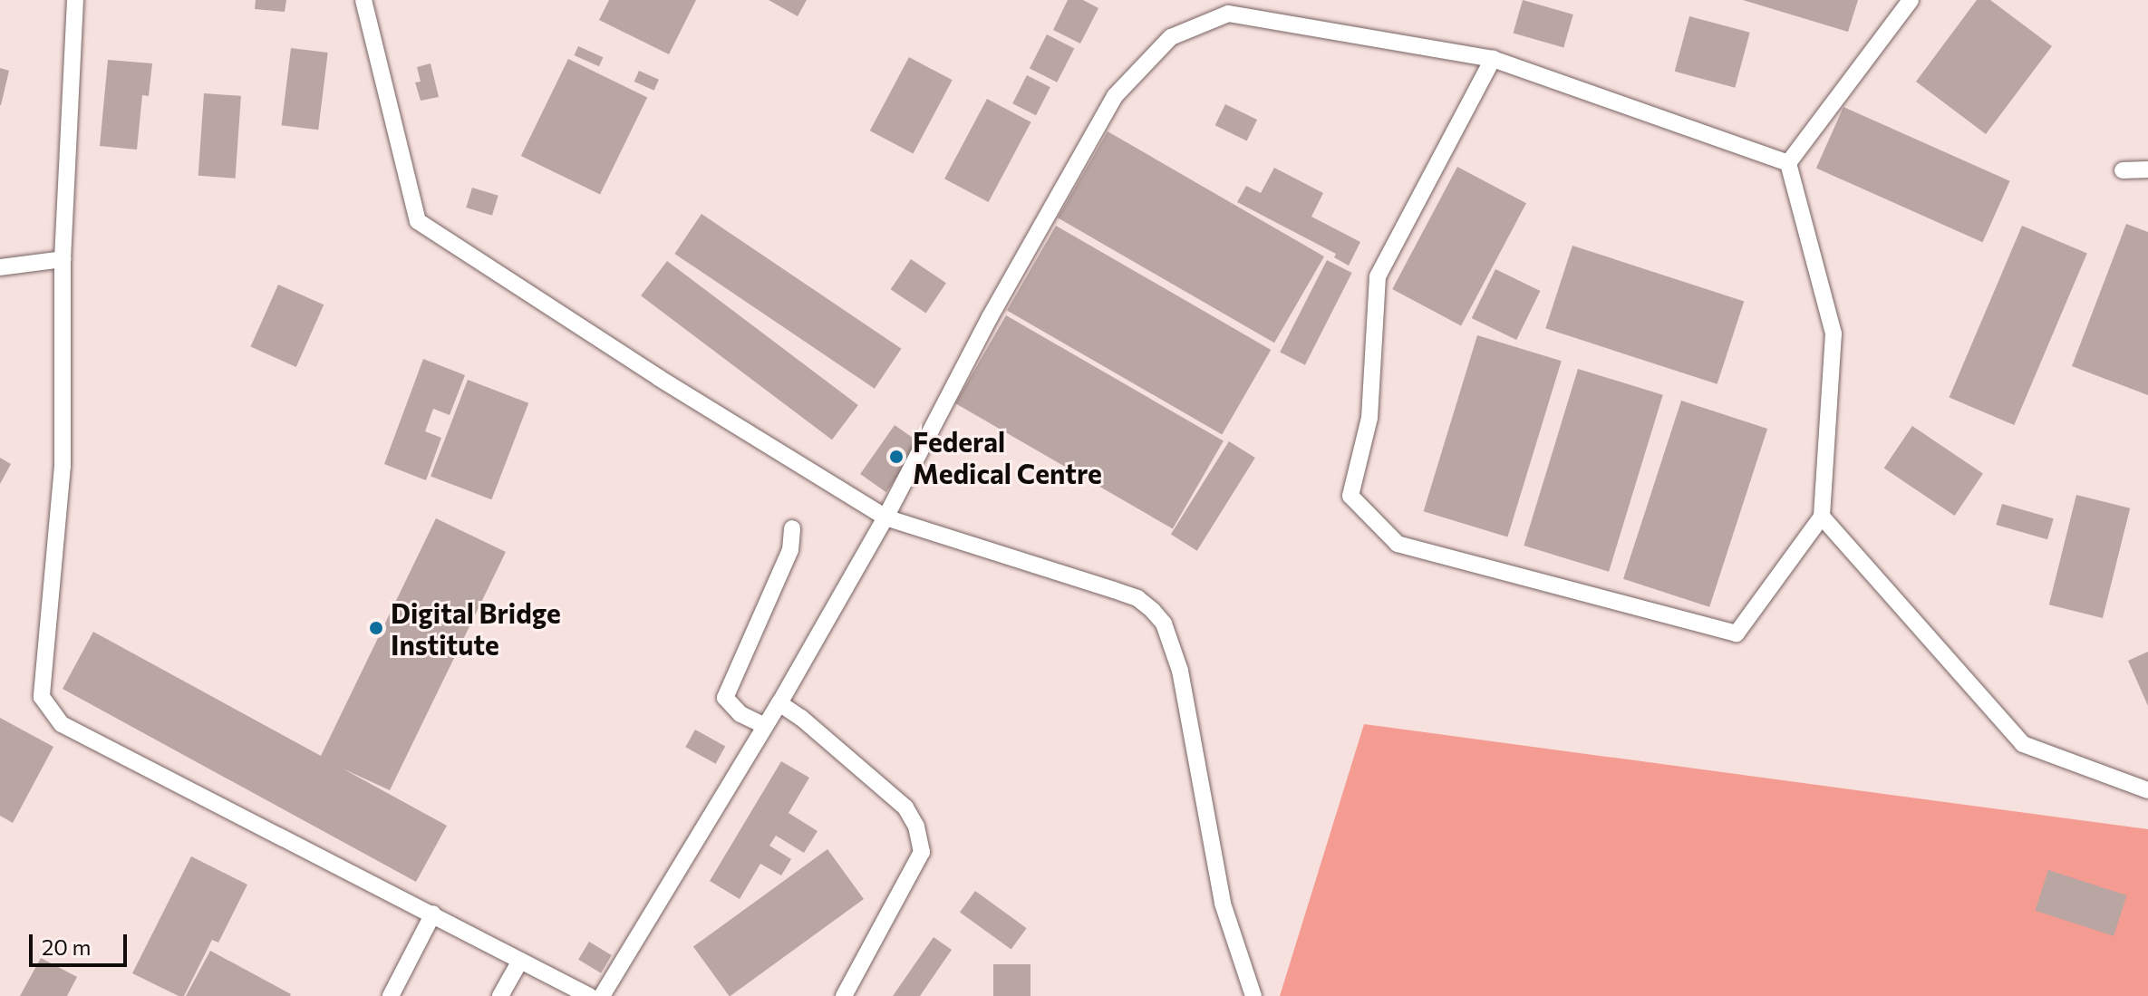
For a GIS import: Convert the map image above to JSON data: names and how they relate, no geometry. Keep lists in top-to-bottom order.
{
  "places": ["Federal Medical Centre", "Digital Bridge Institute"],
  "scale_bar": "20 m"
}
